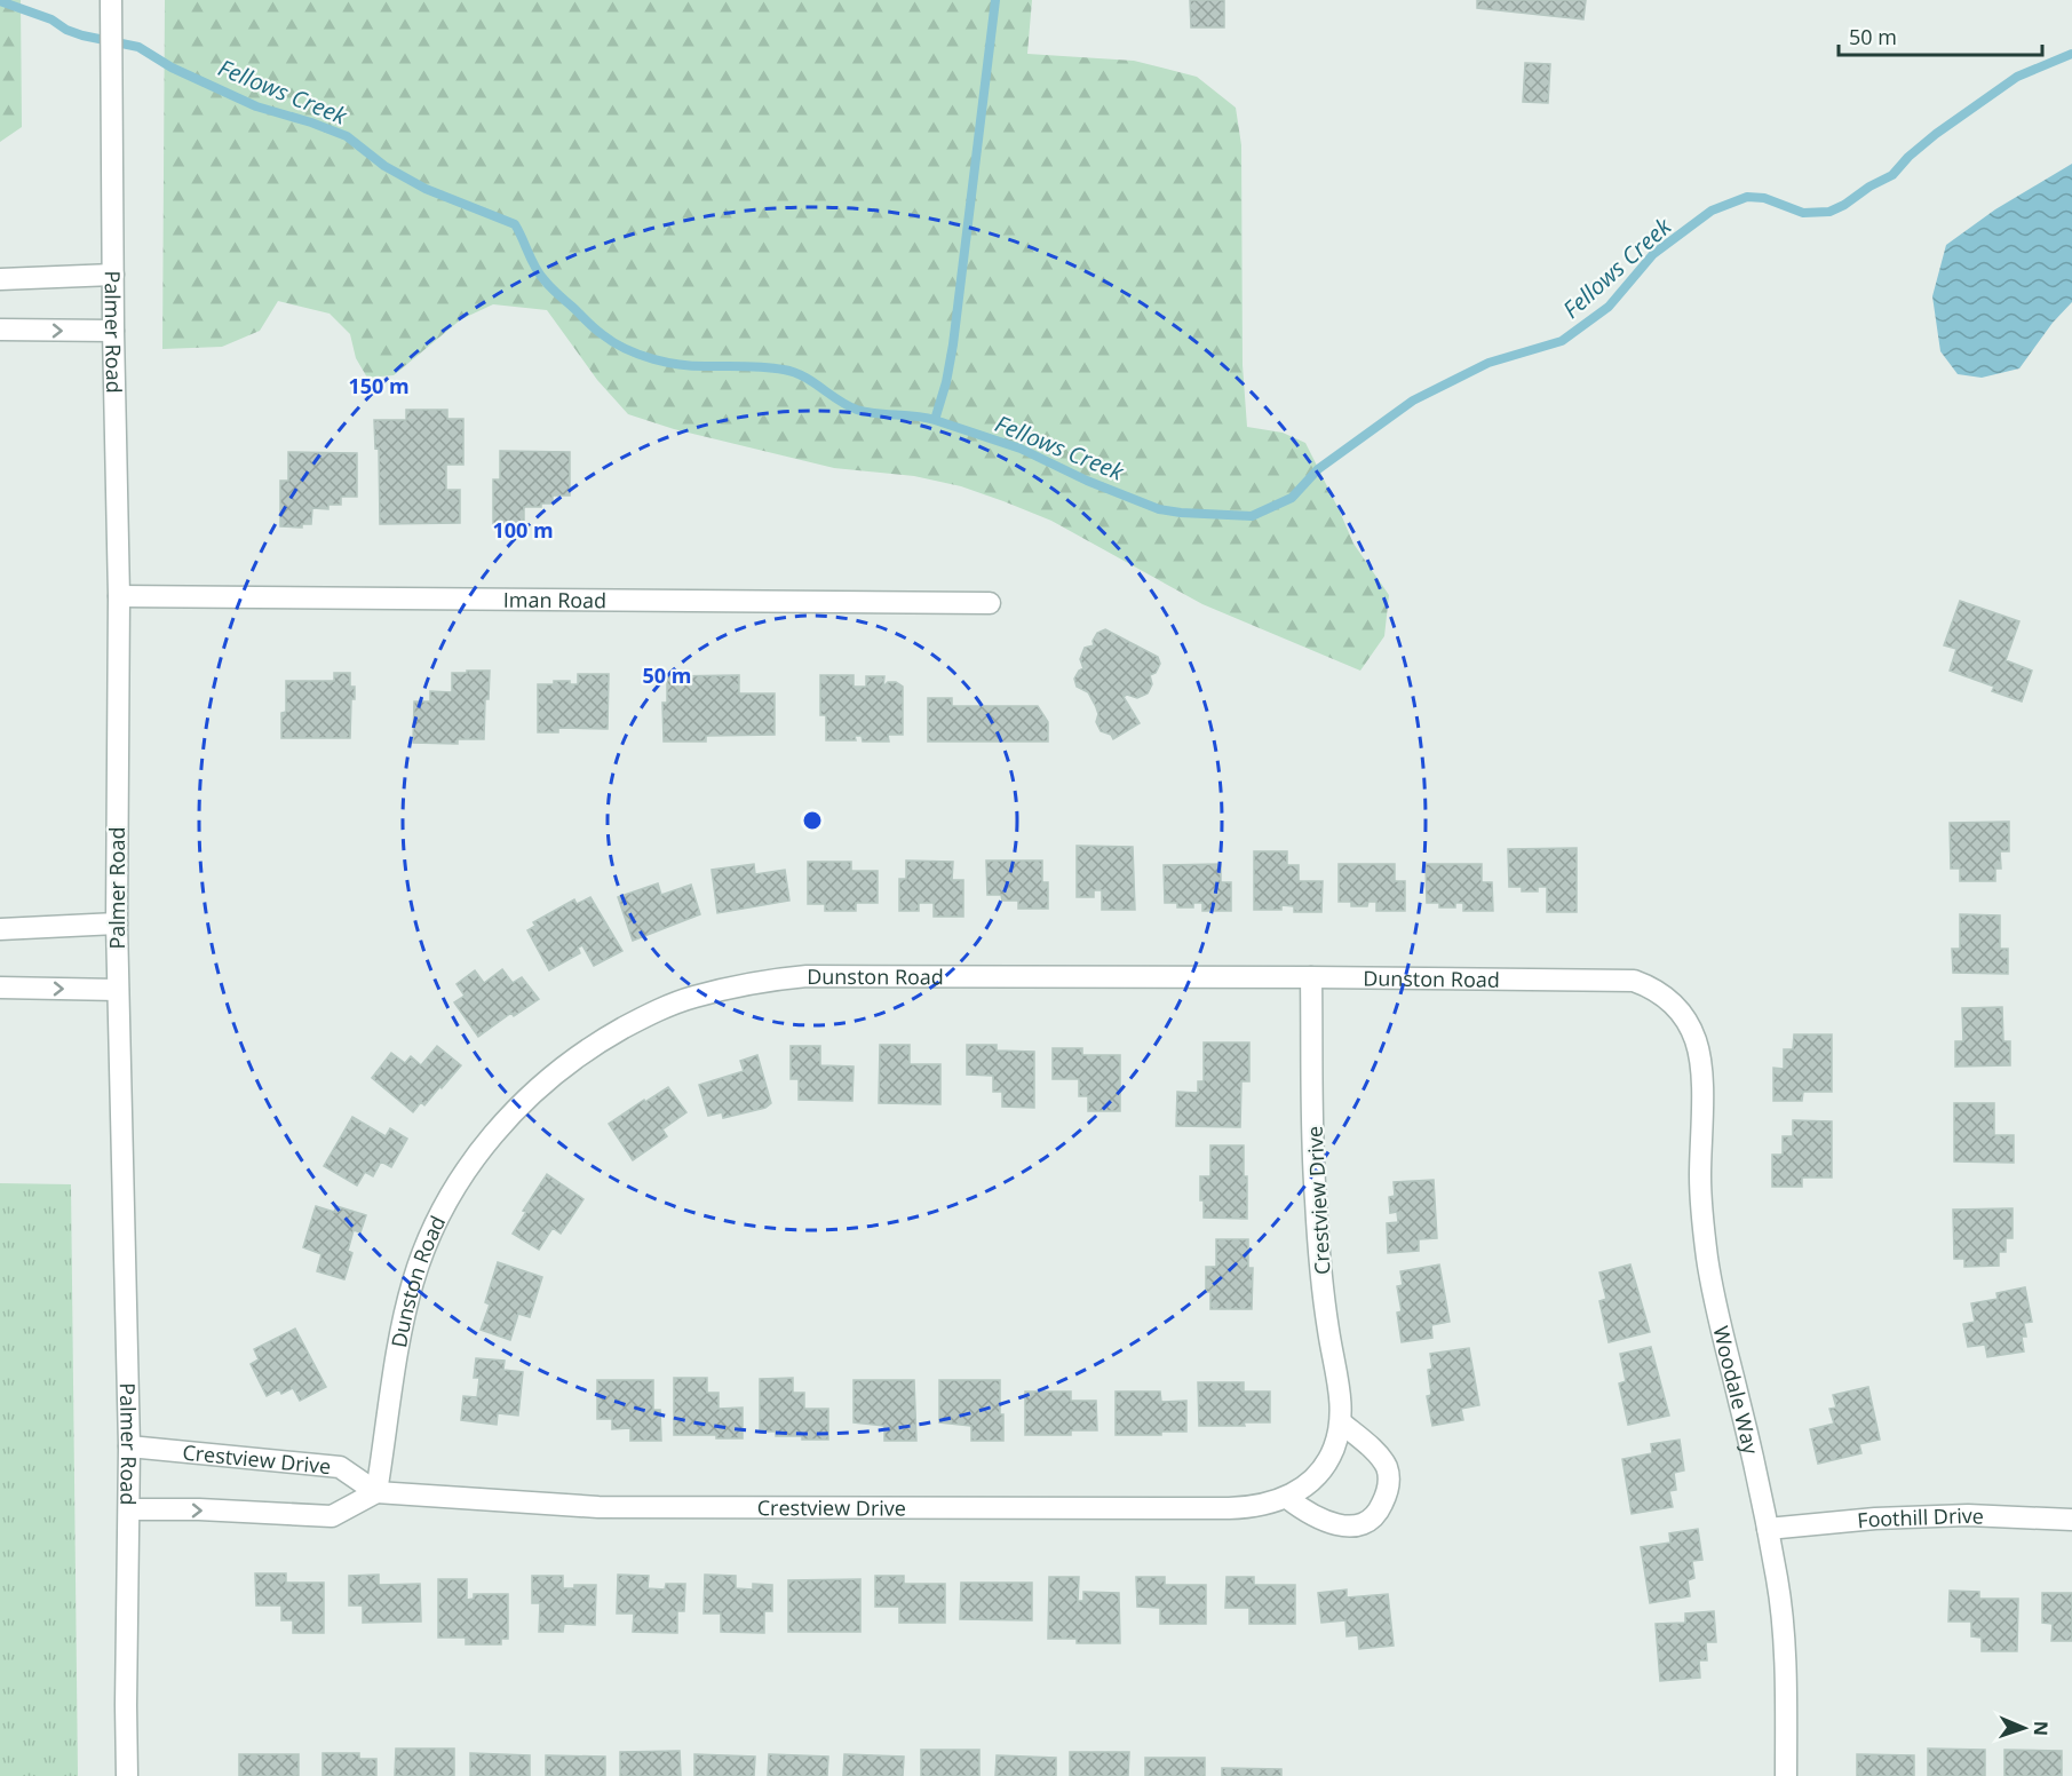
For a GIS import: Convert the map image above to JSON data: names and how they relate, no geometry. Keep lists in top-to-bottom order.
{
  "streets": {
    "street": [
      "Palmer Road",
      "Iman Road",
      "Dunston Road",
      "Crestview Drive",
      "Woodale Way",
      "Foothill Drive"
    ]
  },
  "crossings": [
    ["Palmer Road", "Iman Road"],
    ["Palmer Road", "Crestview Drive"],
    ["Dunston Road", "Crestview Drive"],
    ["Dunston Road", "Woodale Way"],
    ["Woodale Way", "Foothill Drive"]
  ],
  "water": ["Fellows Creek"],
  "scale_bar": "50 m",
  "north": "right",
  "rings": ["150 m", "100 m", "50 m"]
}
